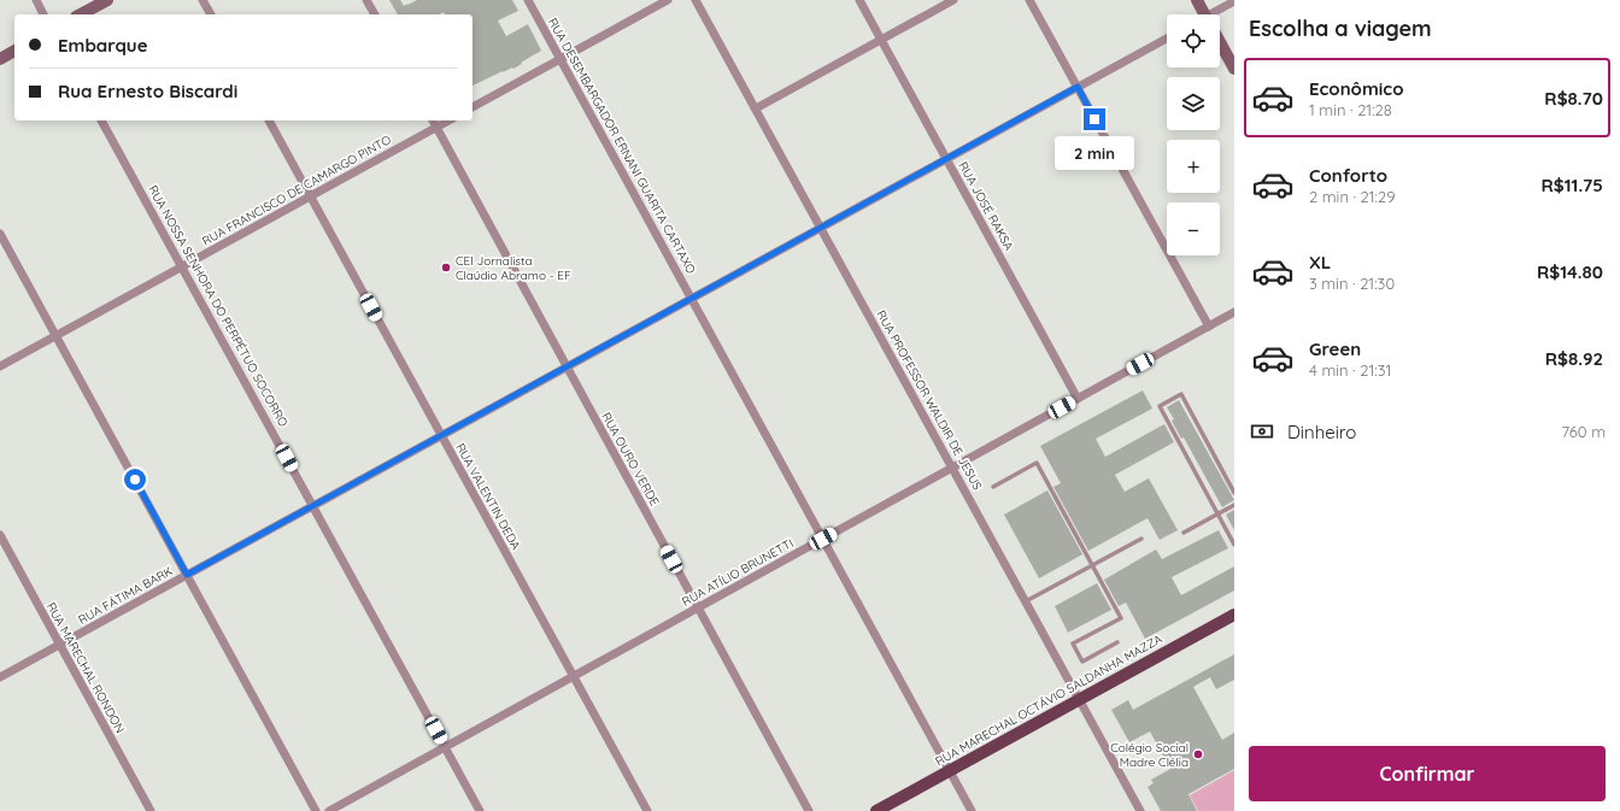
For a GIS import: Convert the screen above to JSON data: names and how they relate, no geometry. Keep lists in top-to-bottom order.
{
  "streets": {
    "main road": ["RUA MARECHAL OCTÁVIO SALDANHA MAZZA"],
    "street": [
      "RUA DESEMBARGADOR ERNANI GUARITA CARTAXO",
      "RUA FRANCISCO DE CAMARGO PINTO",
      "RUA JOSÉ RAKSA",
      "RUA NOSSA SENHORA DO PERPÉTUO SOCORRO",
      "RUA PROFESSOR WALDIR DE JESUS",
      "RUA OURO VERDE",
      "RUA VALENTIN DEDA",
      "RUA ATÍLIO BRUNETTI",
      "RUA FÁTIMA BARK",
      "RUA MARECHAL RONDON"
    ]
  },
  "crossings": [
    ["RUA DESEMBARGADOR ERNANI GUARITA CARTAXO", "RUA ATÍLIO BRUNETTI"],
    ["RUA DESEMBARGADOR ERNANI GUARITA CARTAXO", "RUA FÁTIMA BARK"],
    ["RUA DESEMBARGADOR ERNANI GUARITA CARTAXO", "RUA MARECHAL OCTÁVIO SALDANHA MAZZA"],
    ["RUA FRANCISCO DE CAMARGO PINTO", "RUA NOSSA SENHORA DO PERPÉTUO SOCORRO"],
    ["RUA FRANCISCO DE CAMARGO PINTO", "RUA OURO VERDE"],
    ["RUA FRANCISCO DE CAMARGO PINTO", "RUA VALENTIN DEDA"],
    ["RUA JOSÉ RAKSA", "RUA ATÍLIO BRUNETTI"],
    ["RUA JOSÉ RAKSA", "RUA FÁTIMA BARK"],
    ["RUA NOSSA SENHORA DO PERPÉTUO SOCORRO", "RUA ATÍLIO BRUNETTI"],
    ["RUA NOSSA SENHORA DO PERPÉTUO SOCORRO", "RUA FÁTIMA BARK"],
    ["RUA PROFESSOR WALDIR DE JESUS", "RUA ATÍLIO BRUNETTI"],
    ["RUA PROFESSOR WALDIR DE JESUS", "RUA FÁTIMA BARK"],
    ["RUA PROFESSOR WALDIR DE JESUS", "RUA MARECHAL OCTÁVIO SALDANHA MAZZA"],
    ["RUA OURO VERDE", "RUA ATÍLIO BRUNETTI"],
    ["RUA OURO VERDE", "RUA FÁTIMA BARK"],
    ["RUA VALENTIN DEDA", "RUA ATÍLIO BRUNETTI"],
    ["RUA VALENTIN DEDA", "RUA FÁTIMA BARK"],
    ["RUA FÁTIMA BARK", "RUA MARECHAL RONDON"]
  ],
  "places": ["CEI Jornalista Claúdio Abramo - EF", "Colégio Social Madre Clélia"],
  "page": {
    "heading": "Escolha a viagem",
    "map_buttons": ["+", "−"],
    "banner": ["Embarque", "Rua Ernesto Biscardi"],
    "list": [
      {
        "name": "Econômico",
        "note": "1 min · 21:28",
        "value": "R$8.70"
      },
      {
        "name": "Conforto",
        "note": "2 min · 21:29",
        "value": "R$11.75"
      },
      {
        "name": "XL",
        "note": "3 min · 21:30",
        "value": "R$14.80"
      },
      {
        "name": "Green",
        "note": "4 min · 21:31",
        "value": "R$8.92"
      }
    ],
    "bubble": "2 min",
    "pay": ["Dinheiro", "760 m"],
    "buttons": "Confirmar"
  }
}
